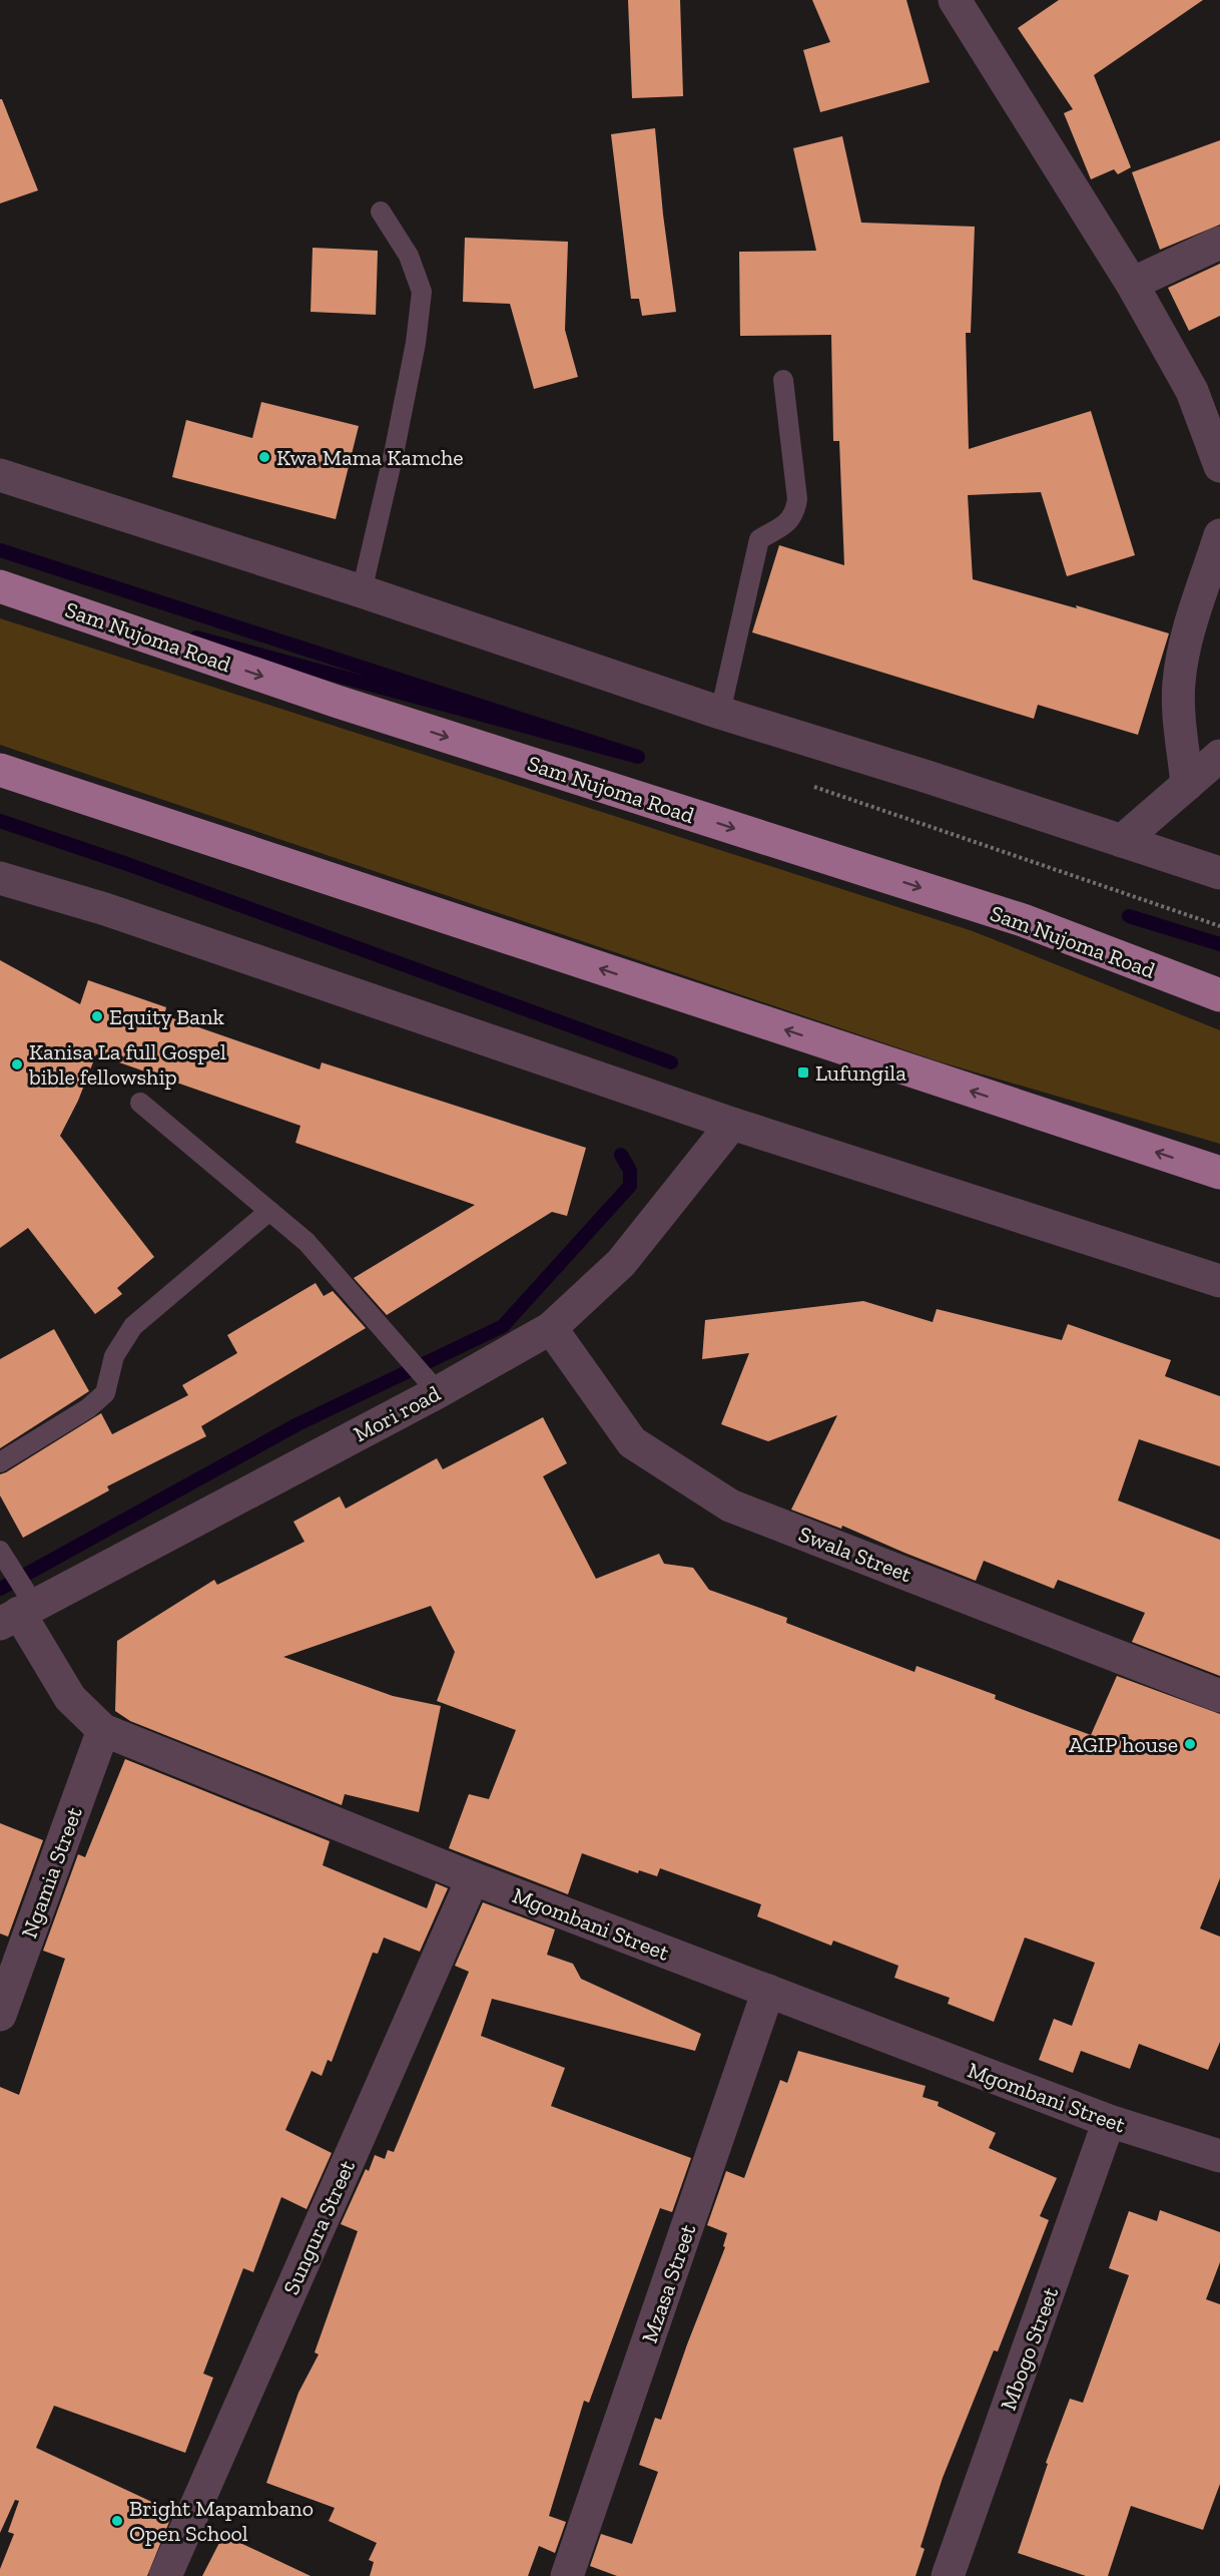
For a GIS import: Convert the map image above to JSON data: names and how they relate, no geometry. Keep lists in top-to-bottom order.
{
  "streets": {
    "main road": ["Sam Nujoma Road"],
    "street": [
      "Mori road",
      "Swala Street",
      "Ngamia Street",
      "Mgombani Street",
      "Sungura Street",
      "Mzasa Street",
      "Mbogo Street"
    ]
  },
  "crossings": [
    ["Mori road", "Swala Street"],
    ["Mori road", "Mgombani Street"],
    ["Ngamia Street", "Mgombani Street"],
    ["Mgombani Street", "Sungura Street"],
    ["Mgombani Street", "Mzasa Street"],
    ["Mgombani Street", "Mbogo Street"]
  ],
  "places": {
    "other": [
      "Kwa Mama Kamche",
      "Equity Bank",
      "Kanisa La full Gospel bible fellowship",
      "AGIP house",
      "Bright Mapambano Open School"
    ],
    "transit": ["Lufungila"]
  }
}
